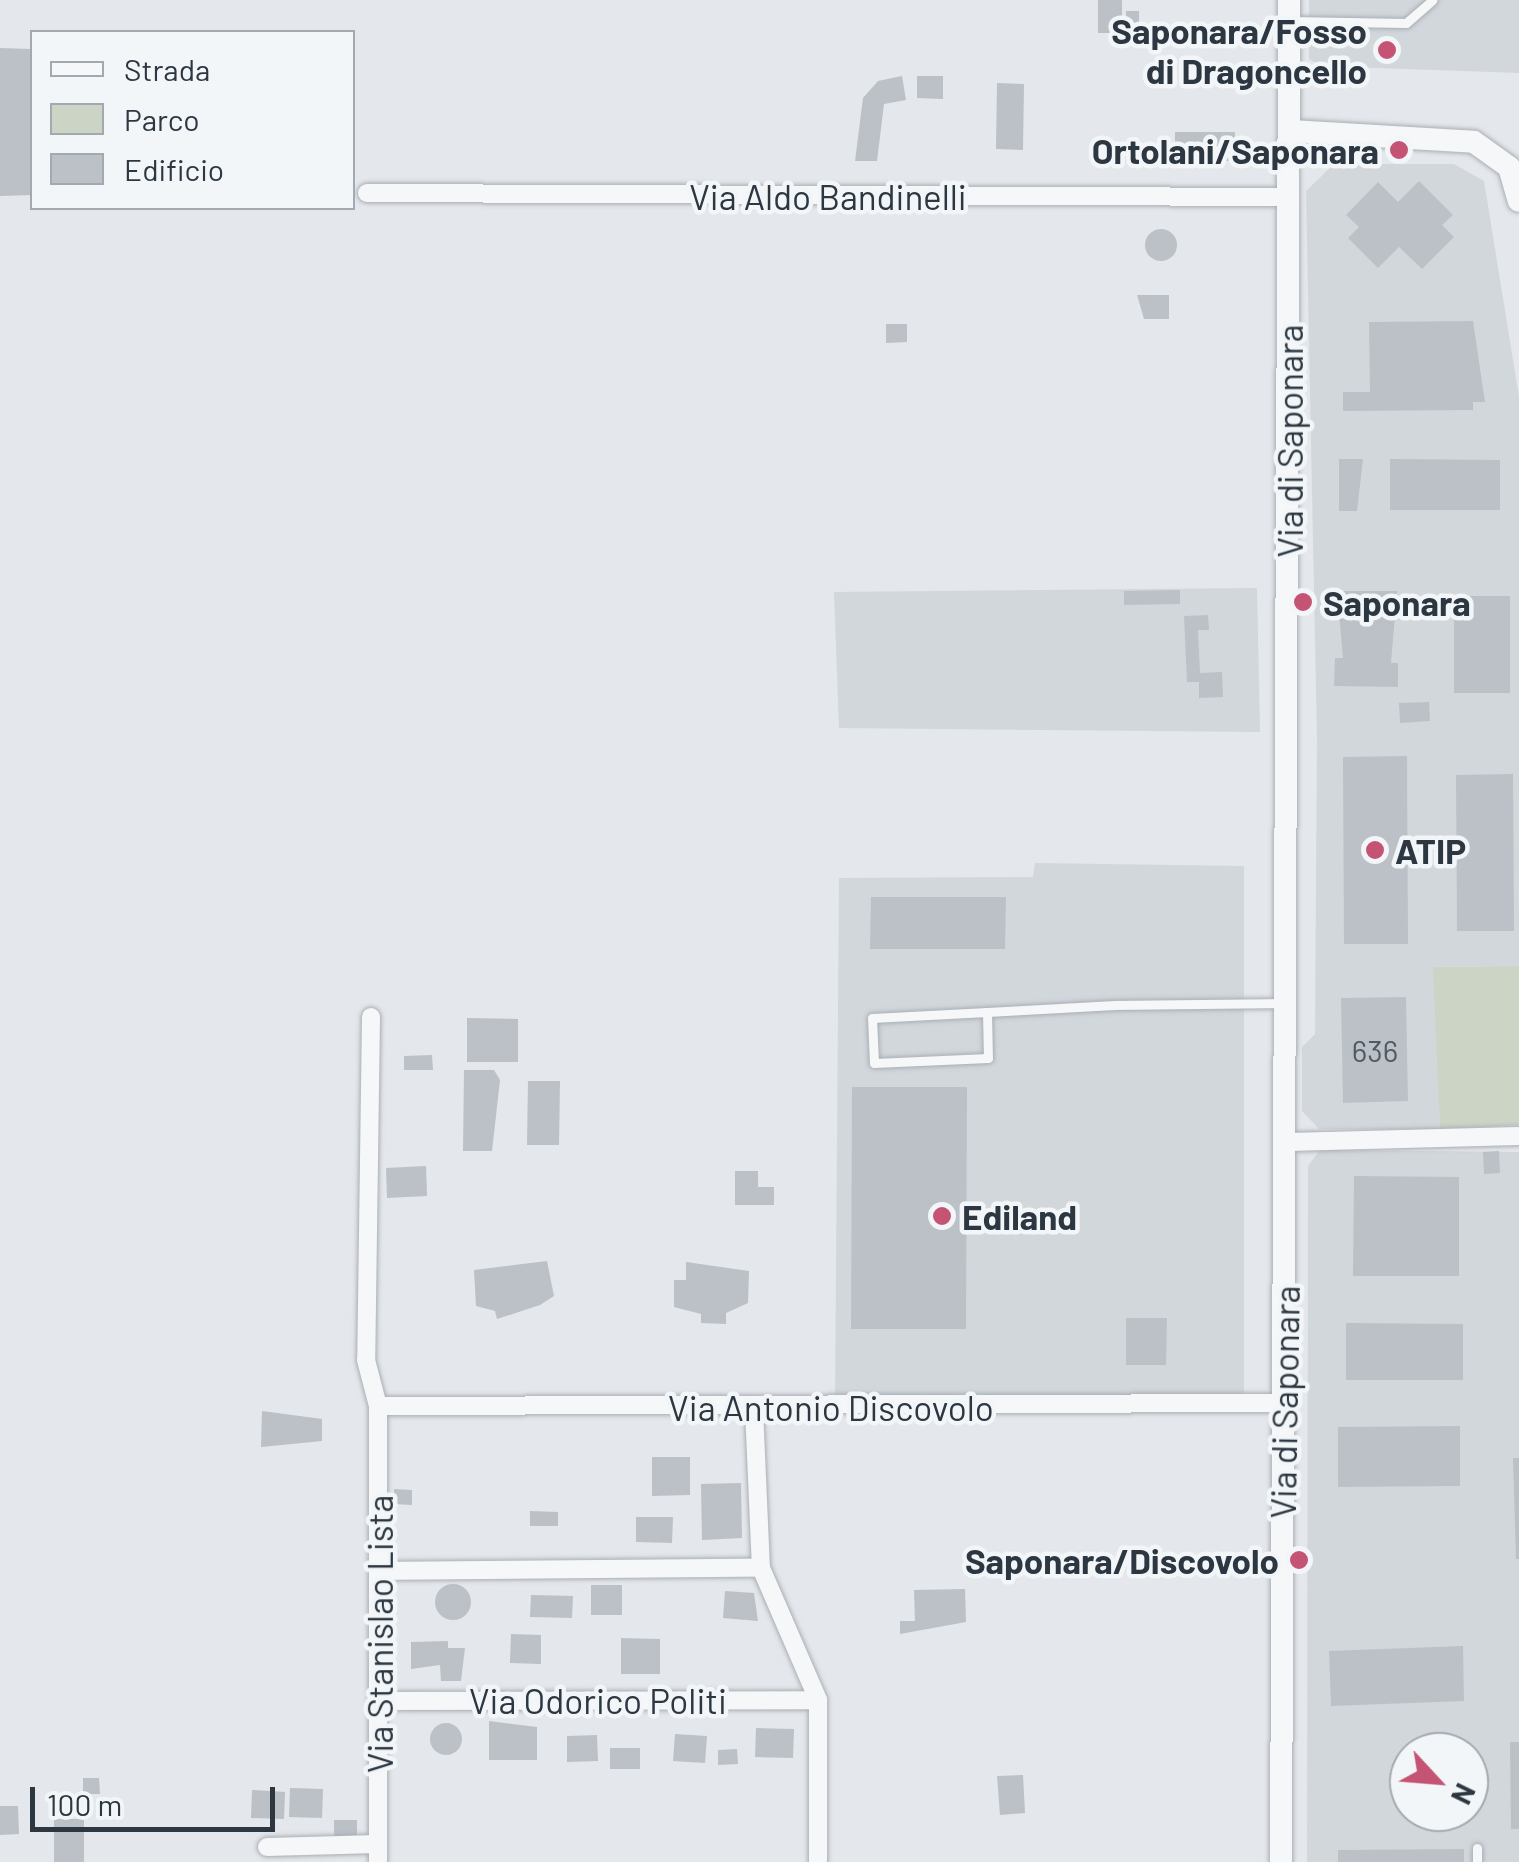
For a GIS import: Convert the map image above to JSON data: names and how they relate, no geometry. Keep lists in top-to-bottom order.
{
  "streets": {
    "street": [
      "Via Aldo Bandinelli",
      "Via di Saponara",
      "Via Antonio Discovolo",
      "Via Stanislao Lista",
      "Via Odorico Politi"
    ]
  },
  "crossings": [
    ["Via Aldo Bandinelli", "Via di Saponara"],
    ["Via di Saponara", "Via Antonio Discovolo"],
    ["Via Antonio Discovolo", "Via Stanislao Lista"],
    ["Via Stanislao Lista", "Via Odorico Politi"]
  ],
  "places": [
    "Saponara/Fosso di Dragoncello",
    "Ortolani/Saponara",
    "Saponara",
    "ATIP",
    "Ediland",
    "Saponara/Discovolo"
  ],
  "house_numbers": ["636"],
  "legend": ["Strada", "Parco", "Edificio"],
  "scale_bar": "100 m",
  "north": "bottom right"
}
